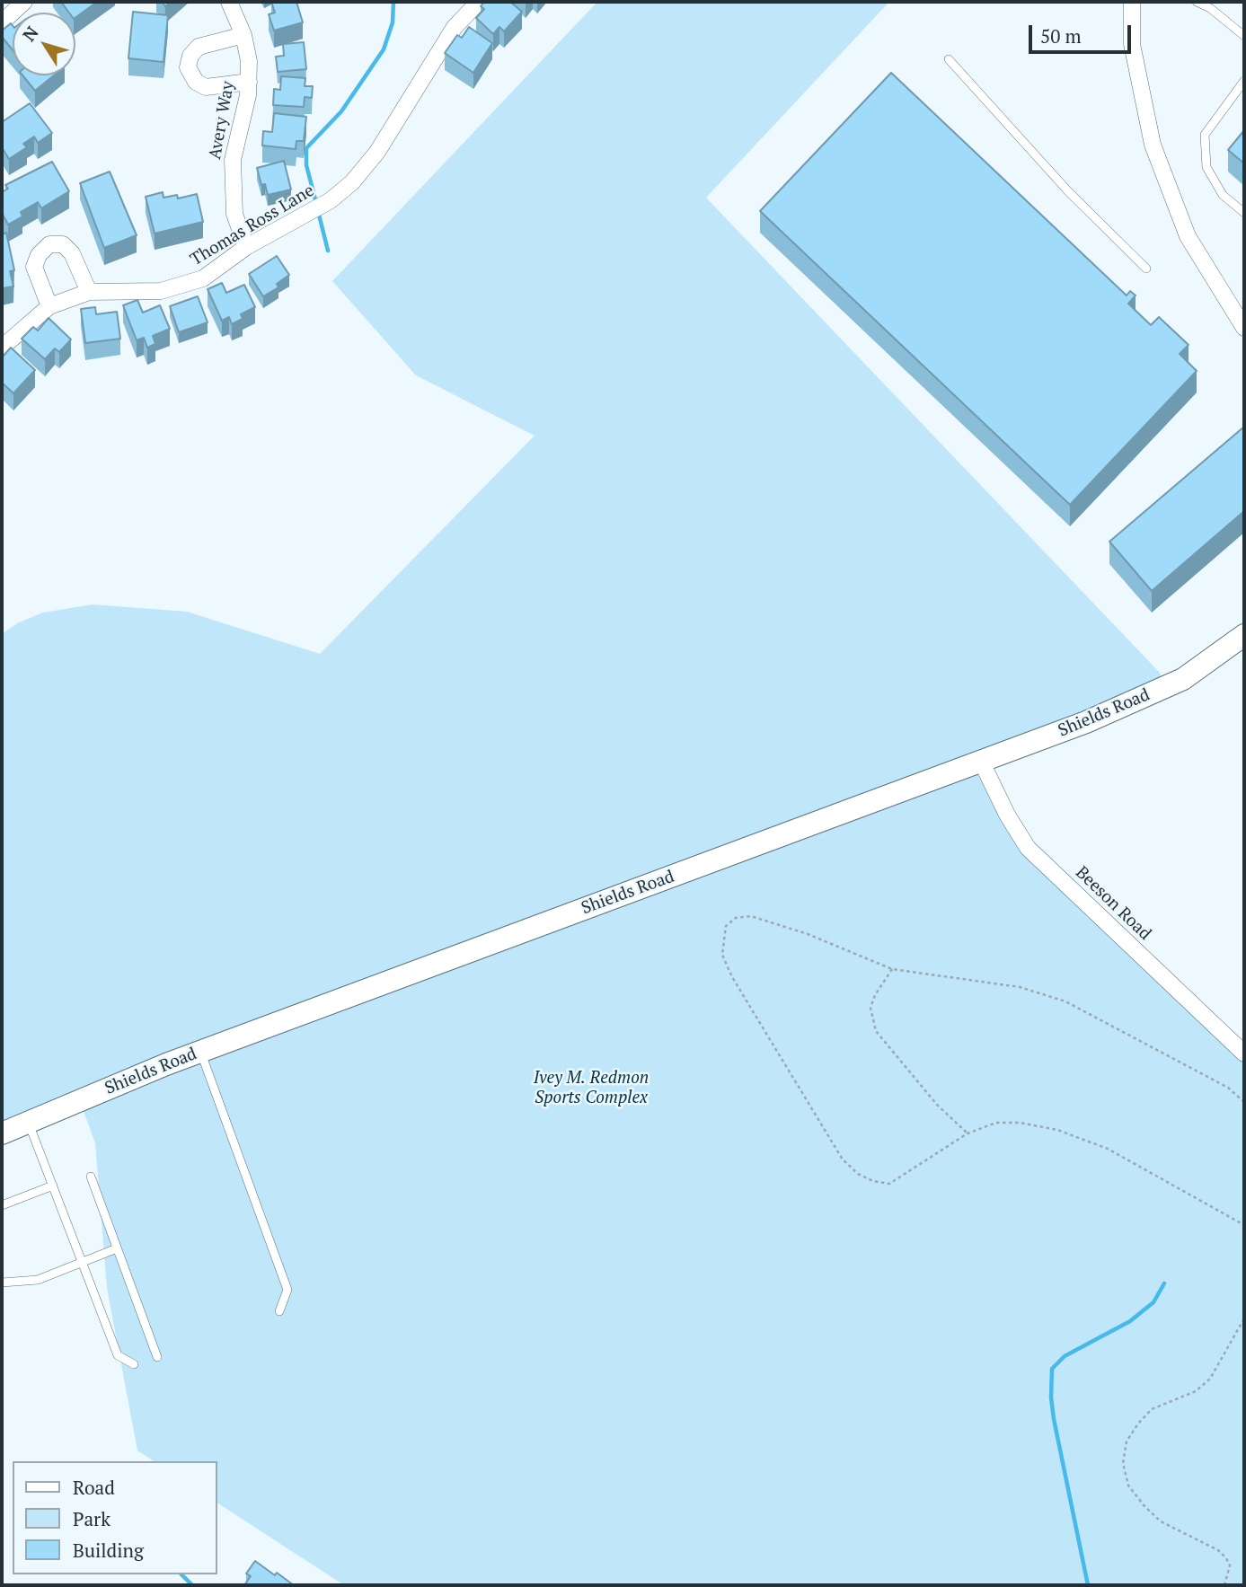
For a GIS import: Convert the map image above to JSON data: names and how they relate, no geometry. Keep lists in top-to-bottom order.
{
  "streets": {
    "street": [
      "Avery Way",
      "Thomas Ross Lane",
      "Shields Road",
      "Beeson Road"
    ]
  },
  "crossings": [
    ["Avery Way", "Thomas Ross Lane"],
    ["Shields Road", "Beeson Road"]
  ],
  "parks": ["Ivey M. Redmon Sports Complex"],
  "legend": ["Road", "Park", "Building"],
  "scale_bar": "50 m",
  "north": "top left"
}
